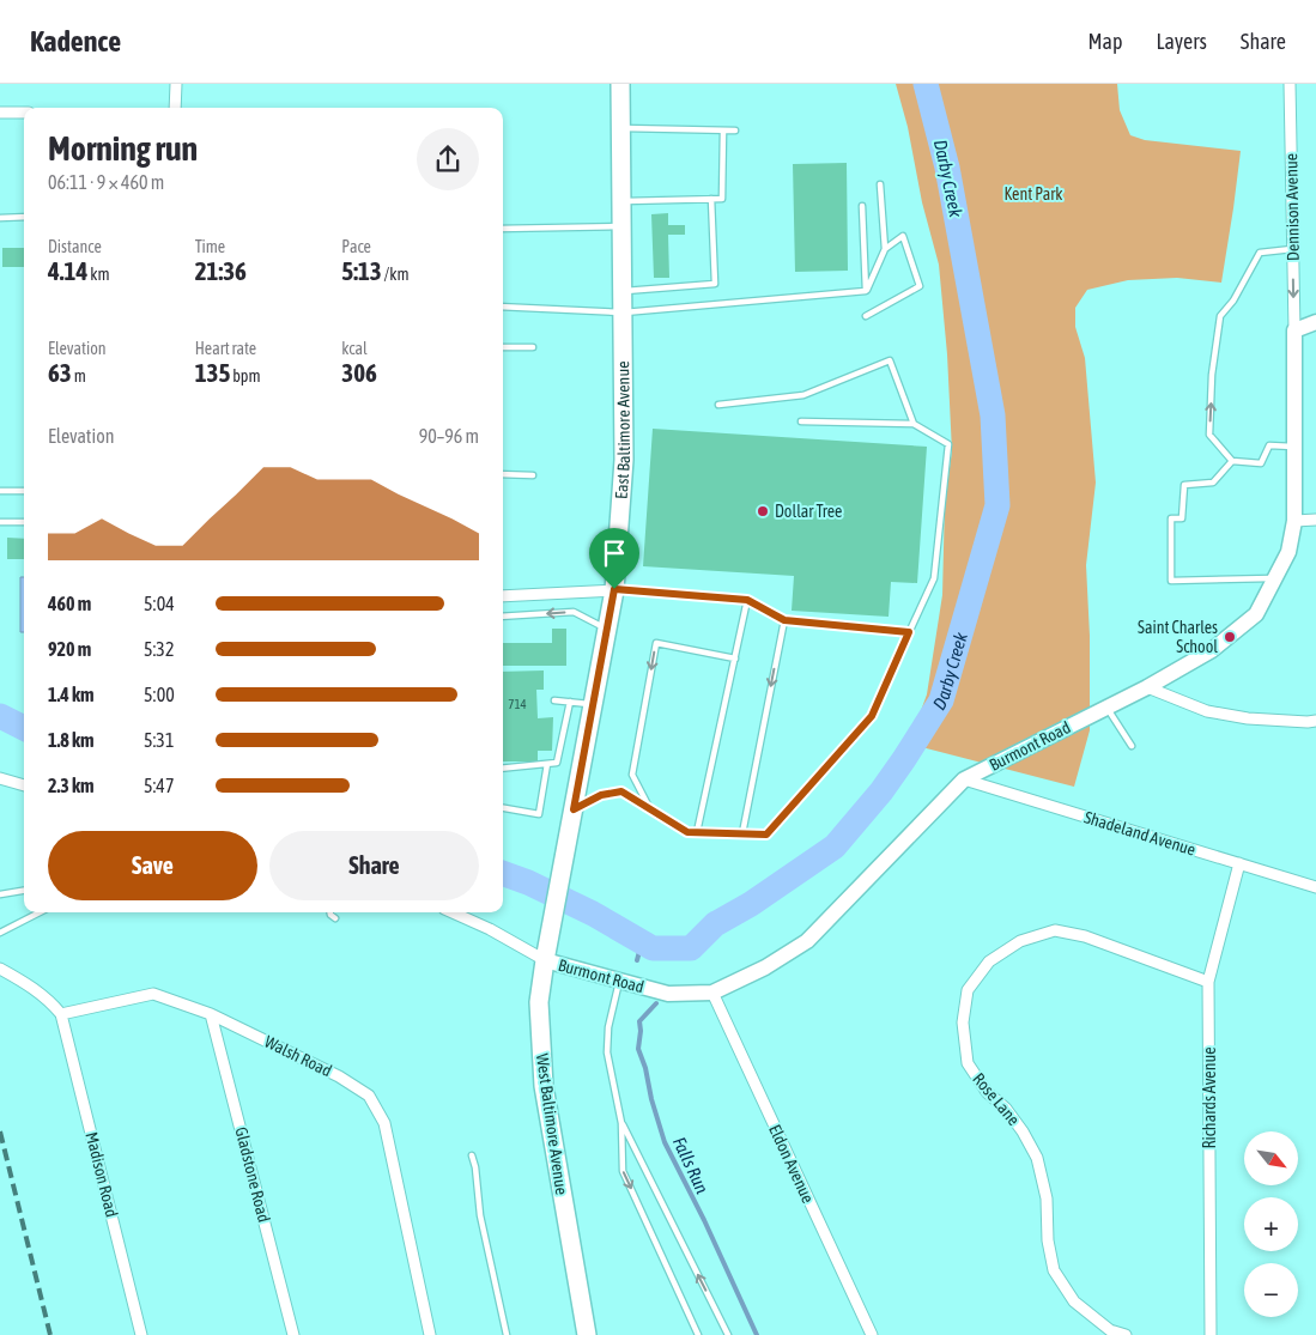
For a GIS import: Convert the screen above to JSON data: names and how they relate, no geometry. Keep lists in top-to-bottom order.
{
  "streets": {
    "main road": ["East Baltimore Avenue", "West Baltimore Avenue"],
    "street": [
      "Dennison Avenue",
      "Burmont Road",
      "Shadeland Avenue",
      "Walsh Road",
      "Richards Avenue",
      "Rose Lane",
      "Eldon Avenue",
      "Madison Road",
      "Gladstone Road"
    ]
  },
  "crossings": [
    ["Dennison Avenue", "Burmont Road"],
    ["East Baltimore Avenue", "West Baltimore Avenue"],
    ["Burmont Road", "Shadeland Avenue"],
    ["Burmont Road", "West Baltimore Avenue"],
    ["Burmont Road", "Eldon Avenue"],
    ["Shadeland Avenue", "Richards Avenue"],
    ["Walsh Road", "Madison Road"],
    ["Walsh Road", "Gladstone Road"],
    ["Richards Avenue", "Rose Lane"]
  ],
  "water": ["Darby Creek", "Falls Run"],
  "parks": ["Kent Park"],
  "places": ["Dollar Tree", "Saint Charles School"],
  "house_numbers": ["714"],
  "north": "bottom right",
  "page": {
    "header": "Kadence",
    "nav": ["Map", "Layers", "Share"],
    "heading": ["Morning run", "06:11 · 9 × 460 m"],
    "stats": [
      ["Distance", "4.14 km"],
      ["Time", "21:36"],
      ["Pace", "5:13 /km"],
      ["Elevation", "63 m"],
      ["Heart rate", "135 bpm"],
      ["kcal", "306"]
    ],
    "chart": ["Elevation", "90–96 m"],
    "list": [
      {
        "name": "460 m",
        "note": "5:04"
      },
      {
        "name": "920 m",
        "note": "5:32"
      },
      {
        "name": "1.4 km",
        "note": "5:00"
      },
      {
        "name": "1.8 km",
        "note": "5:31"
      },
      {
        "name": "2.3 km",
        "note": "5:47"
      }
    ],
    "buttons": ["Save", "Share"],
    "map_buttons": ["+", "−"]
  }
}
